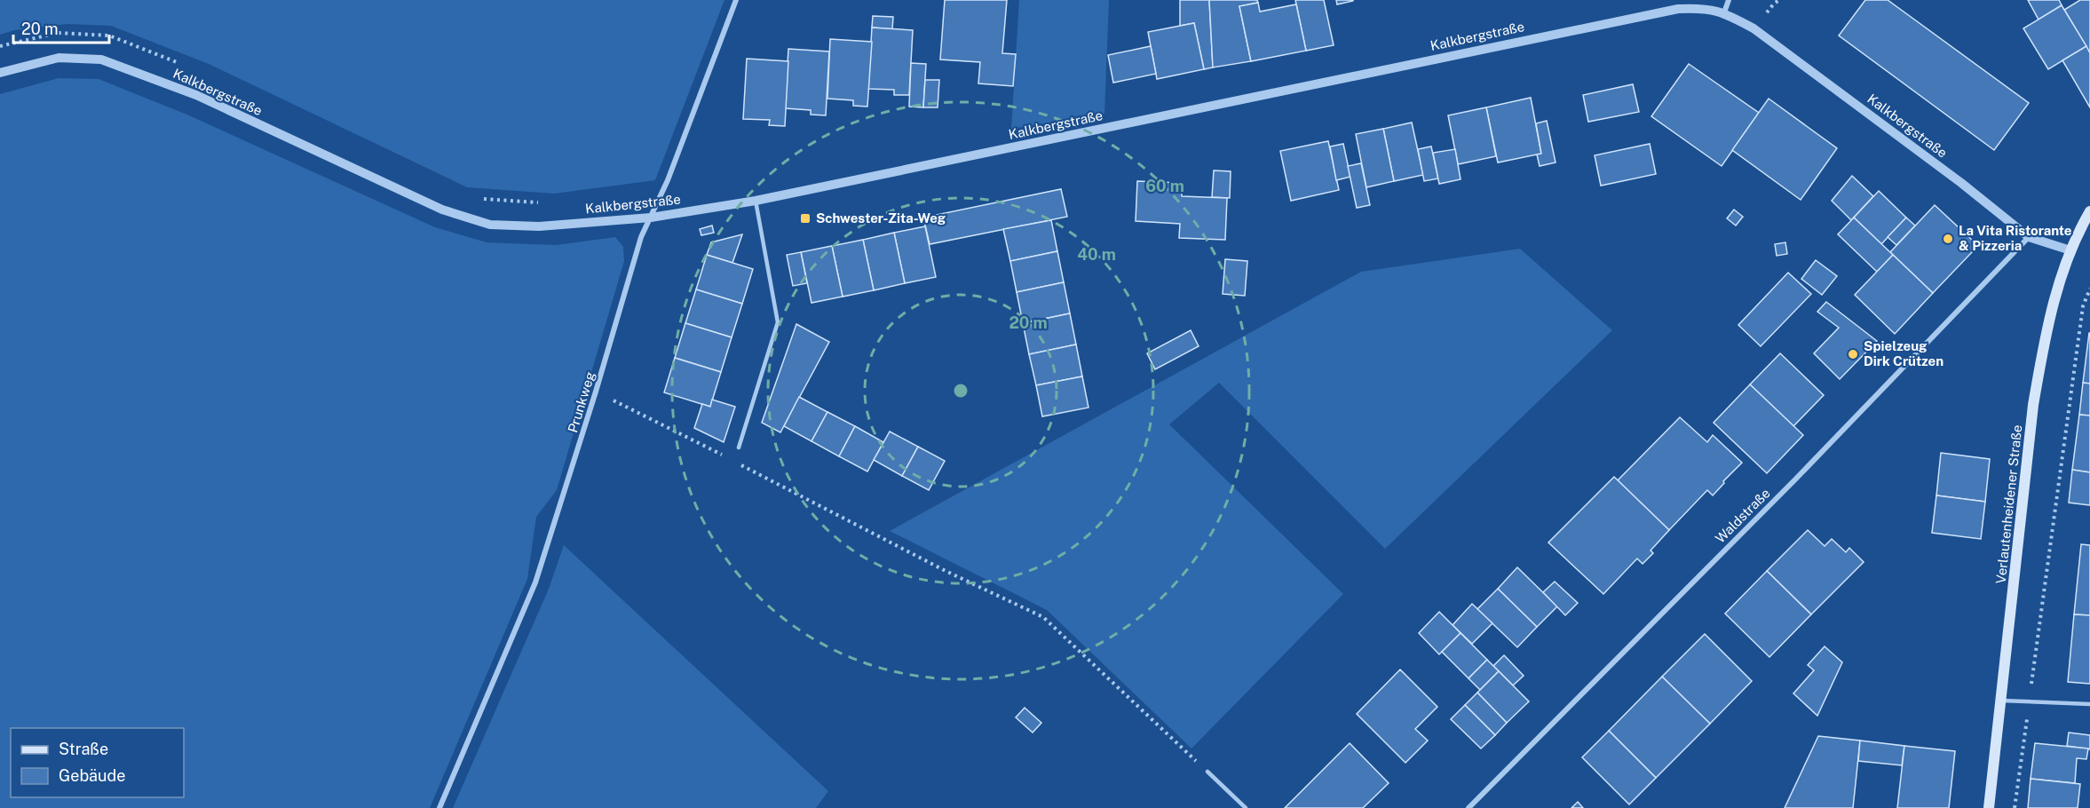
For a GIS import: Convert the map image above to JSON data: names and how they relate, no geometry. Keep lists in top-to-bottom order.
{
  "streets": {
    "main road": ["Verlautenheidener Straße"],
    "street": ["Kalkbergstraße", "Prunkweg", "Waldstraße"]
  },
  "crossings": [
    ["Kalkbergstraße", "Prunkweg"],
    ["Kalkbergstraße", "Verlautenheidener Straße"],
    ["Kalkbergstraße", "Waldstraße"]
  ],
  "places": {
    "transit": ["Schwester-Zita-Weg"],
    "other": ["La Vita Ristorante & Pizzeria", "Spielzeug Dirk Crützen"]
  },
  "legend": ["Straße", "Gebäude"],
  "scale_bar": "20 m",
  "rings": ["60 m", "40 m", "20 m"]
}
